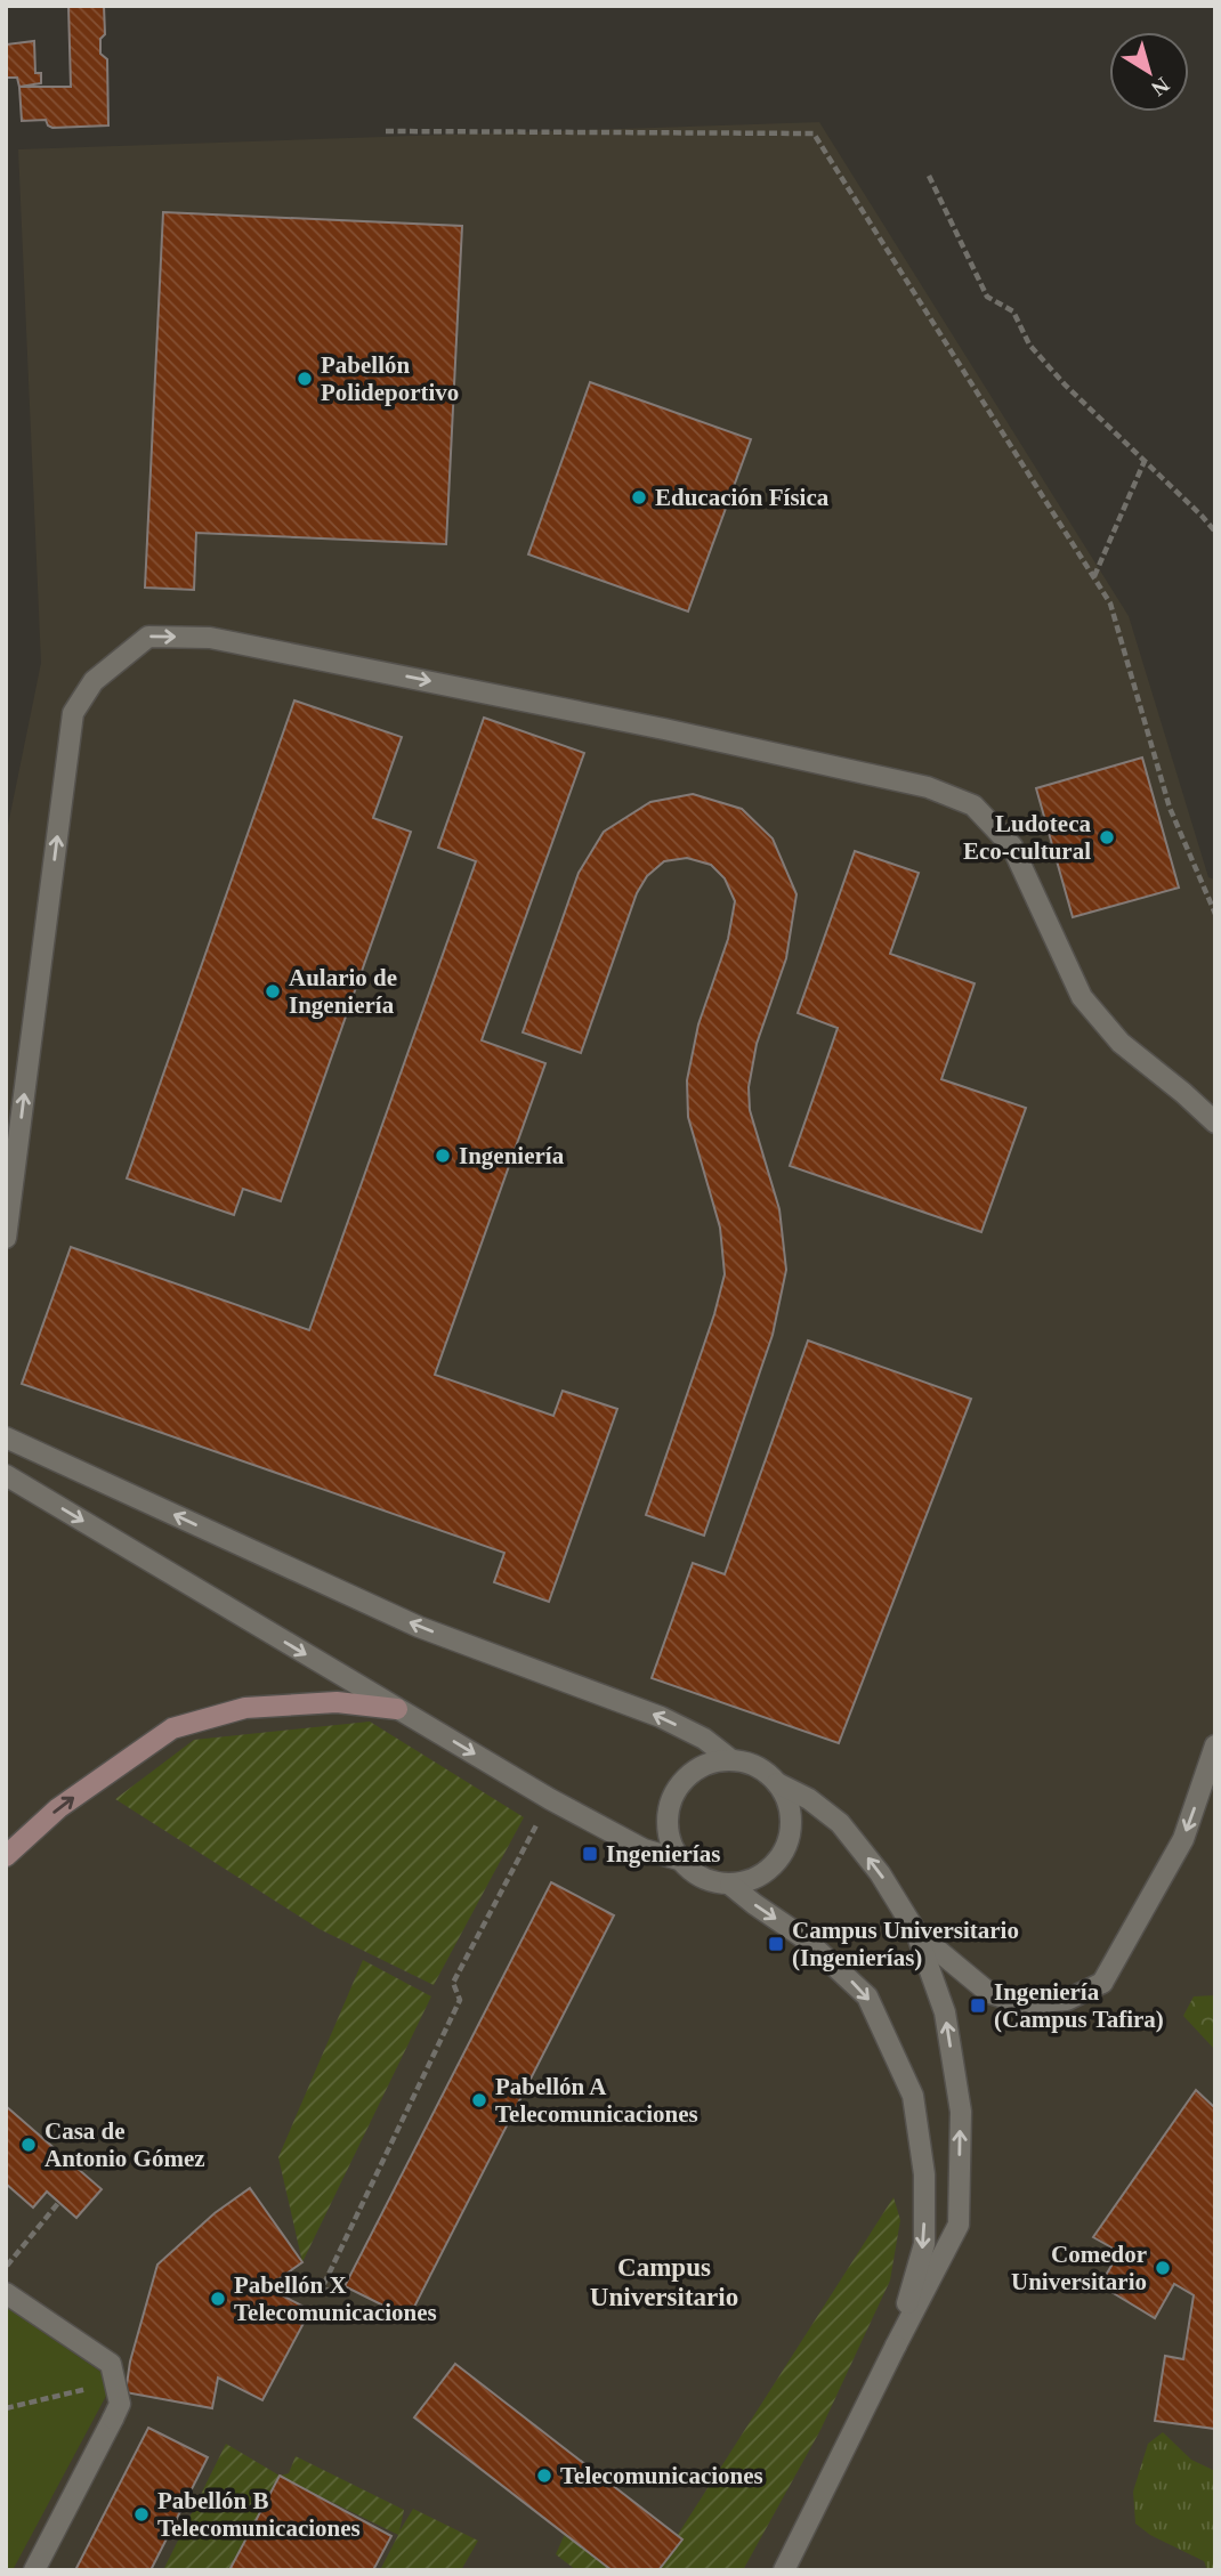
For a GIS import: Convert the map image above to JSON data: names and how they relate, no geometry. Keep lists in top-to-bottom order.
{
  "districts": ["Campus Universitario"],
  "places": {
    "other": [
      "Pabellón Polideportivo",
      "Educación Física",
      "Ludoteca Eco-cultural",
      "Aulario de Ingeniería",
      "Ingeniería",
      "Pabellón A Telecomunicaciones",
      "Casa de Antonio Gómez",
      "Comedor Universitario",
      "Pabellón X Telecomunicaciones",
      "Telecomunicaciones",
      "Pabellón B Telecomunicaciones"
    ],
    "transit": ["Ingenierías", "Campus Universitario (Ingenierías)", "Ingeniería (Campus Tafira)"]
  },
  "north": "bottom right"
}
